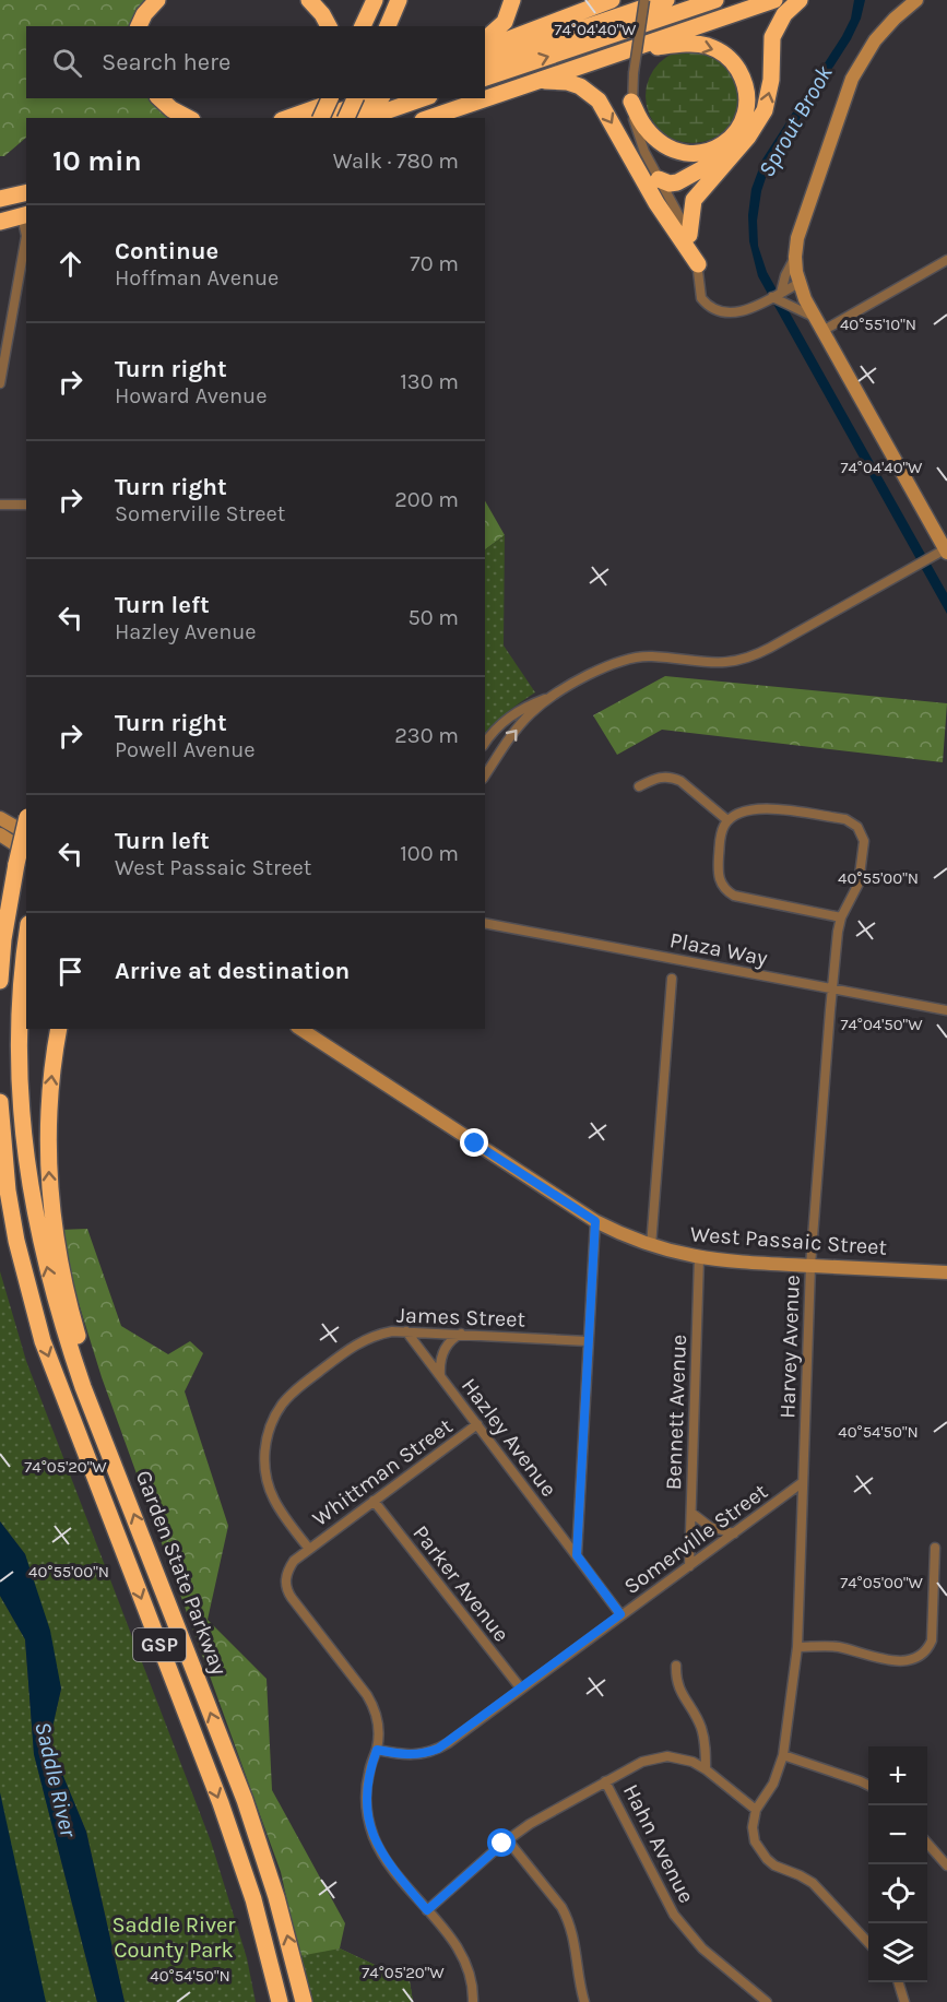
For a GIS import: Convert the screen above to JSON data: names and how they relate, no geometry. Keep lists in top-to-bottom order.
{
  "streets": {
    "highway": ["Garden State Parkway", "GSP"],
    "main road": ["West Passaic Street"],
    "street": [
      "Plaza Way",
      "James Street",
      "Harvey Avenue",
      "Bennett Avenue",
      "Hazley Avenue",
      "Whittman Street",
      "Somerville Street",
      "Parker Avenue",
      "Hahn Avenue"
    ]
  },
  "crossings": [
    ["Plaza Way", "Harvey Avenue"],
    ["West Passaic Street", "Harvey Avenue"],
    ["West Passaic Street", "Bennett Avenue"],
    ["James Street", "Hazley Avenue"],
    ["James Street", "Whittman Street"],
    ["Harvey Avenue", "Somerville Street"],
    ["Bennett Avenue", "Somerville Street"],
    ["Hazley Avenue", "Whittman Street"],
    ["Hazley Avenue", "Somerville Street"],
    ["Whittman Street", "Somerville Street"],
    ["Whittman Street", "Parker Avenue"],
    ["Somerville Street", "Parker Avenue"]
  ],
  "water": ["Sprout Brook", "Saddle River"],
  "parks": ["Saddle River County Park"],
  "page": {
    "search": "Search here",
    "heading": ["10 min", "Walk · 780 m"],
    "list": [
      ["Continue", "Hoffman Avenue", "70 m"],
      ["Turn right", "Howard Avenue", "130 m"],
      ["Turn right", "Somerville Street", "200 m"],
      ["Turn left", "Hazley Avenue", "50 m"],
      ["Turn right", "Powell Avenue", "230 m"],
      ["Turn left", "West Passaic Street", "100 m"],
      "Arrive at destination"
    ],
    "map_buttons": ["+", "−"]
  },
  "coordinates": [
    "74°04'40\"W",
    "40°55'10\"N",
    "40°55'00\"N",
    "74°04'50\"W",
    "40°54'50\"N",
    "74°05'20\"W",
    "74°05'00\"W"
  ]
}
